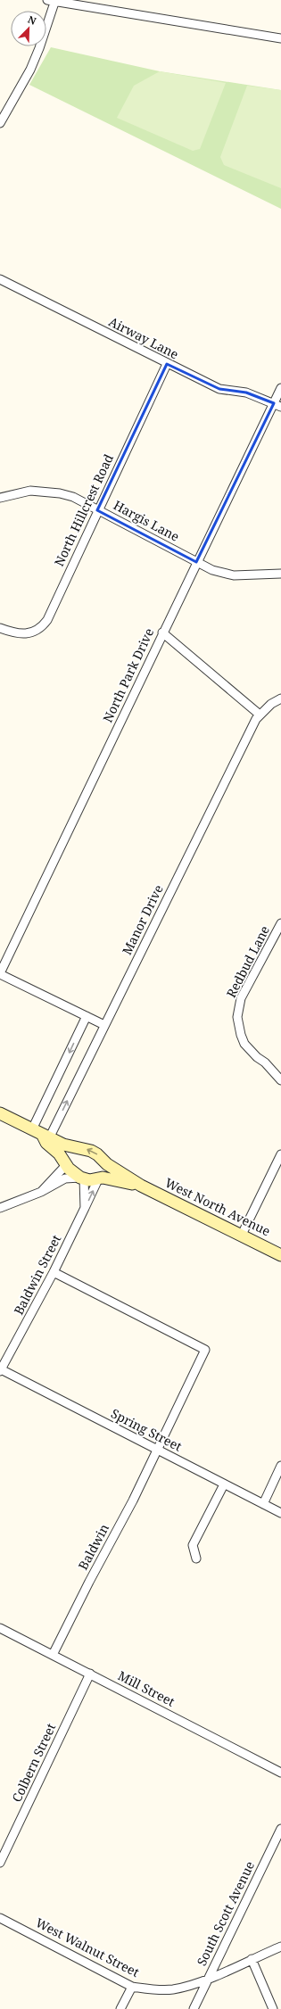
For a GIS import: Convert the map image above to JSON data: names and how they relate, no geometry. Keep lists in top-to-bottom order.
{
  "streets": {
    "main road": ["West North Avenue"],
    "street": [
      "Airway Lane",
      "North Hillcrest Road",
      "Hargis Lane",
      "North Park Drive",
      "Manor Drive",
      "Redbud Lane",
      "Baldwin Street",
      "Spring Street",
      "Baldwin",
      "Mill Street",
      "Colbern Street",
      "South Scott Avenue",
      "West Walnut Street"
    ]
  },
  "crossings": [
    ["Airway Lane", "North Hillcrest Road"],
    ["Airway Lane", "North Park Drive"],
    ["North Hillcrest Road", "Hargis Lane"],
    ["Hargis Lane", "North Park Drive"],
    ["North Park Drive", "Manor Drive"],
    ["Manor Drive", "West North Avenue"],
    ["West North Avenue", "Baldwin Street"],
    ["Baldwin Street", "Spring Street"],
    ["Baldwin Street", "Baldwin"],
    ["Spring Street", "Baldwin"],
    ["Baldwin", "Mill Street"],
    ["Mill Street", "Colbern Street"],
    ["South Scott Avenue", "West Walnut Street"]
  ],
  "north": "top right"
}
